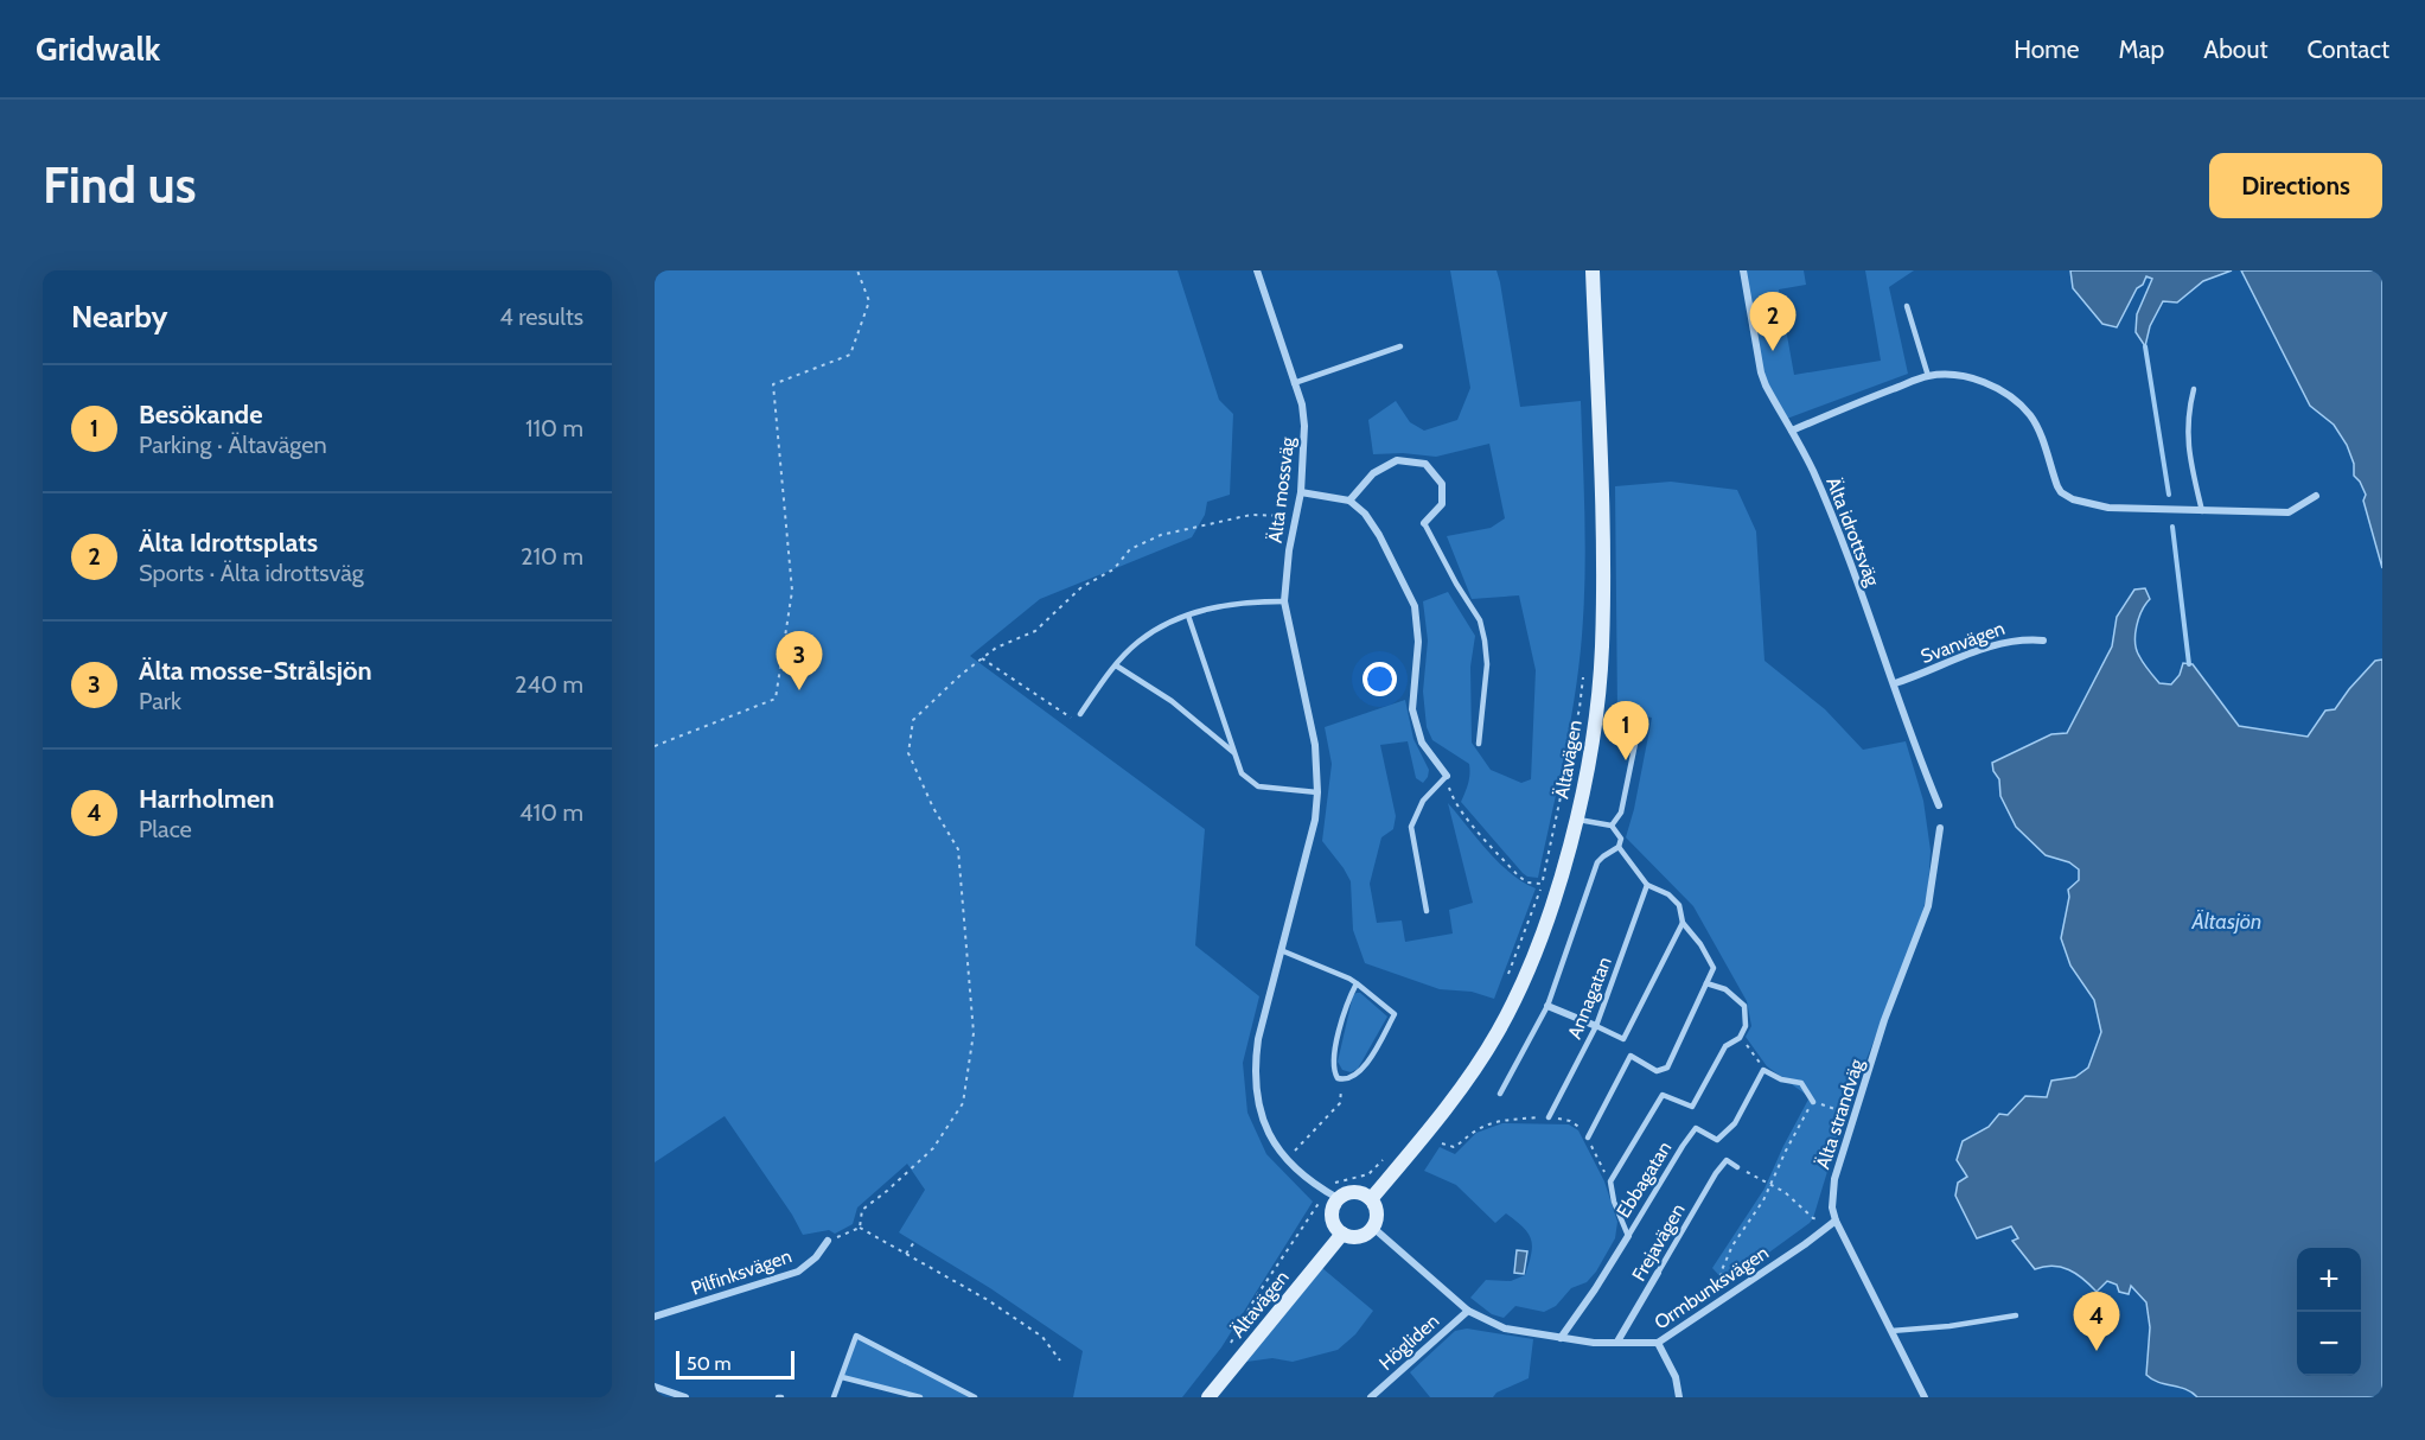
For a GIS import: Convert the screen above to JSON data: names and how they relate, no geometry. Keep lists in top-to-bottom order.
{
  "streets": {
    "main road": ["Ältavägen"],
    "street": [
      "Älta mossväg",
      "Älta idrottsväg",
      "Svanvägen",
      "Älta strandväg",
      "Ebbagatan",
      "Frejavägen",
      "Pilfinksvägen",
      "Ormbunksvägen",
      "Högliden"
    ],
    "lane": ["Annagatan"]
  },
  "crossings": [
    ["Älta mossväg", "Ältavägen"],
    ["Älta mossväg", "Ormbunksvägen"],
    ["Älta idrottsväg", "Svanvägen"],
    ["Ältavägen", "Ormbunksvägen"],
    ["Älta strandväg", "Ormbunksvägen"],
    ["Ebbagatan", "Ormbunksvägen"],
    ["Frejavägen", "Ormbunksvägen"],
    ["Ormbunksvägen", "Högliden"]
  ],
  "water": ["Ältasjön"],
  "scale_bar": "50 m",
  "page": {
    "header": "Gridwalk",
    "nav": [
      "Home",
      "Map",
      "About",
      "Contact"
    ],
    "buttons": "Directions",
    "title": "Find us",
    "heading": ["Nearby", "4 results"],
    "pins": [
      "2",
      "3",
      "1",
      "4"
    ],
    "list": [
      {
        "mark": "1",
        "name": "Besökande",
        "note": "Parking · Ältavägen",
        "value": "110 m"
      },
      {
        "mark": "2",
        "name": "Älta Idrottsplats",
        "note": "Sports · Älta idrottsväg",
        "value": "210 m"
      },
      {
        "mark": "3",
        "name": "Älta mosse-Strålsjön",
        "note": "Park",
        "value": "240 m"
      },
      {
        "mark": "4",
        "name": "Harrholmen",
        "note": "Place",
        "value": "410 m"
      }
    ],
    "map_buttons": ["+", "−"],
    "scale": "50 m"
  }
}
